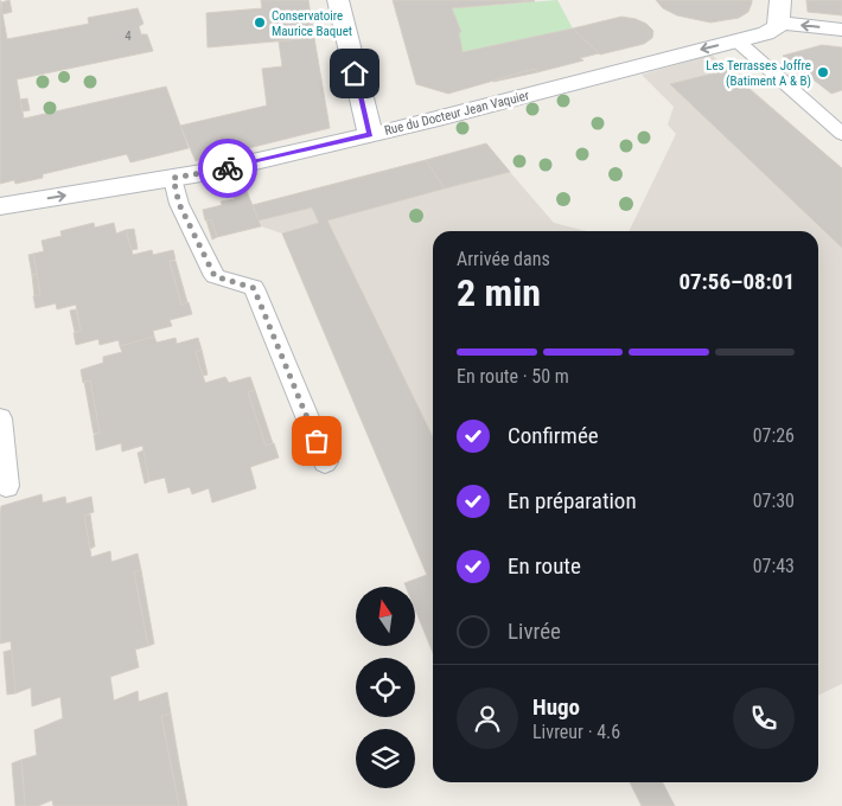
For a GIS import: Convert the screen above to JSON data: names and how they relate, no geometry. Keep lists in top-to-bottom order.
{
  "streets": {
    "street": ["Rue du Docteur Jean Vaquier"]
  },
  "places": ["Conservatoire Maurice Baquet", "Les Terrasses Joffre (Batiment A & B)"],
  "house_numbers": ["4"],
  "north": "top",
  "page": {
    "heading": ["2 min", "Arrivée dans", "07:56–08:01"],
    "panel": ["Hugo", "Livreur · 4.6"],
    "bar": "En route · 50 m",
    "list": [
      ["Confirmée", "07:26"],
      ["En préparation", "07:30"],
      ["En route", "07:43"],
      "Livrée"
    ]
  }
}
